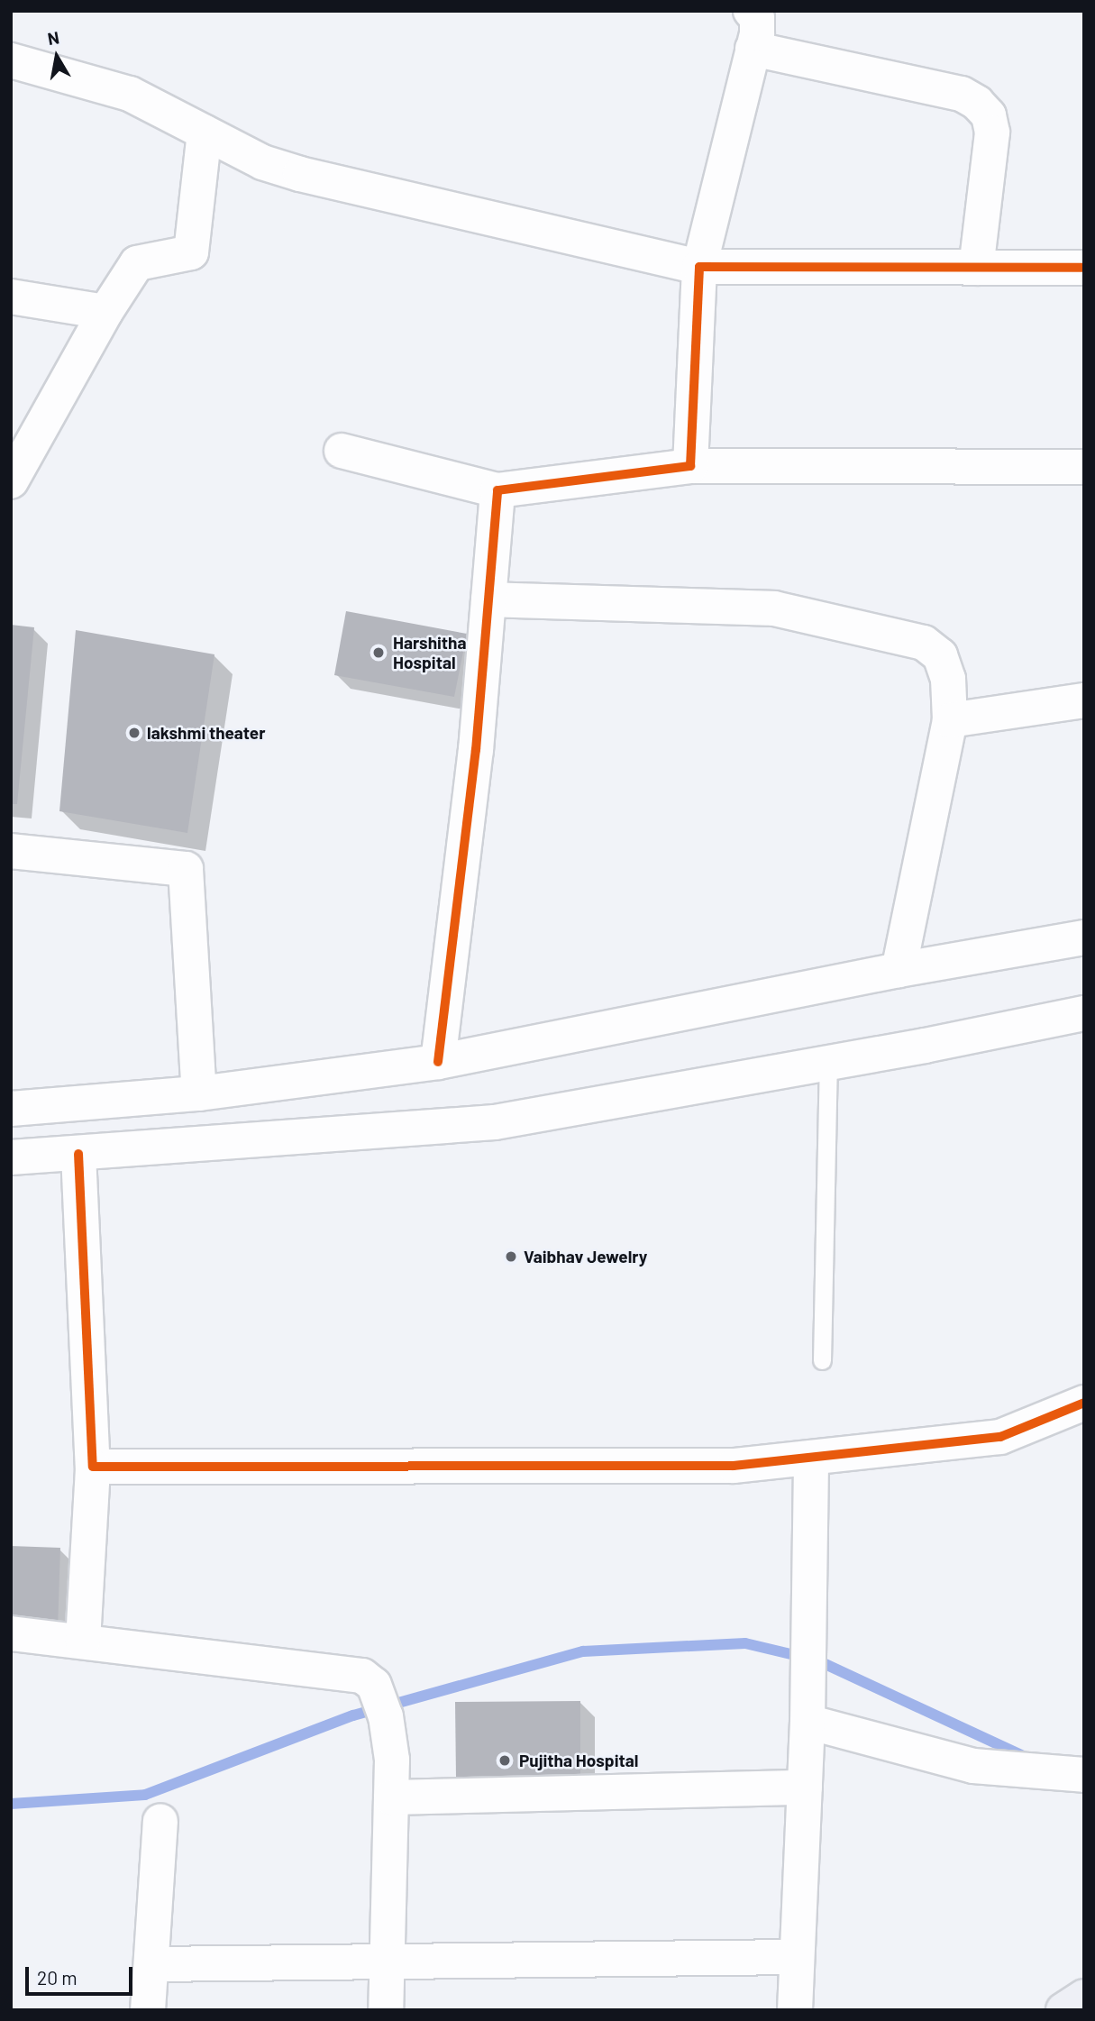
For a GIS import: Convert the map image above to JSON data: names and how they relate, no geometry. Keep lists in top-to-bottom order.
{
  "places": [
    "Harshitha Hospital",
    "lakshmi theater",
    "Vaibhav Jewelry",
    "Pujitha Hospital"
  ],
  "scale_bar": "20 m",
  "north": "top"
}
